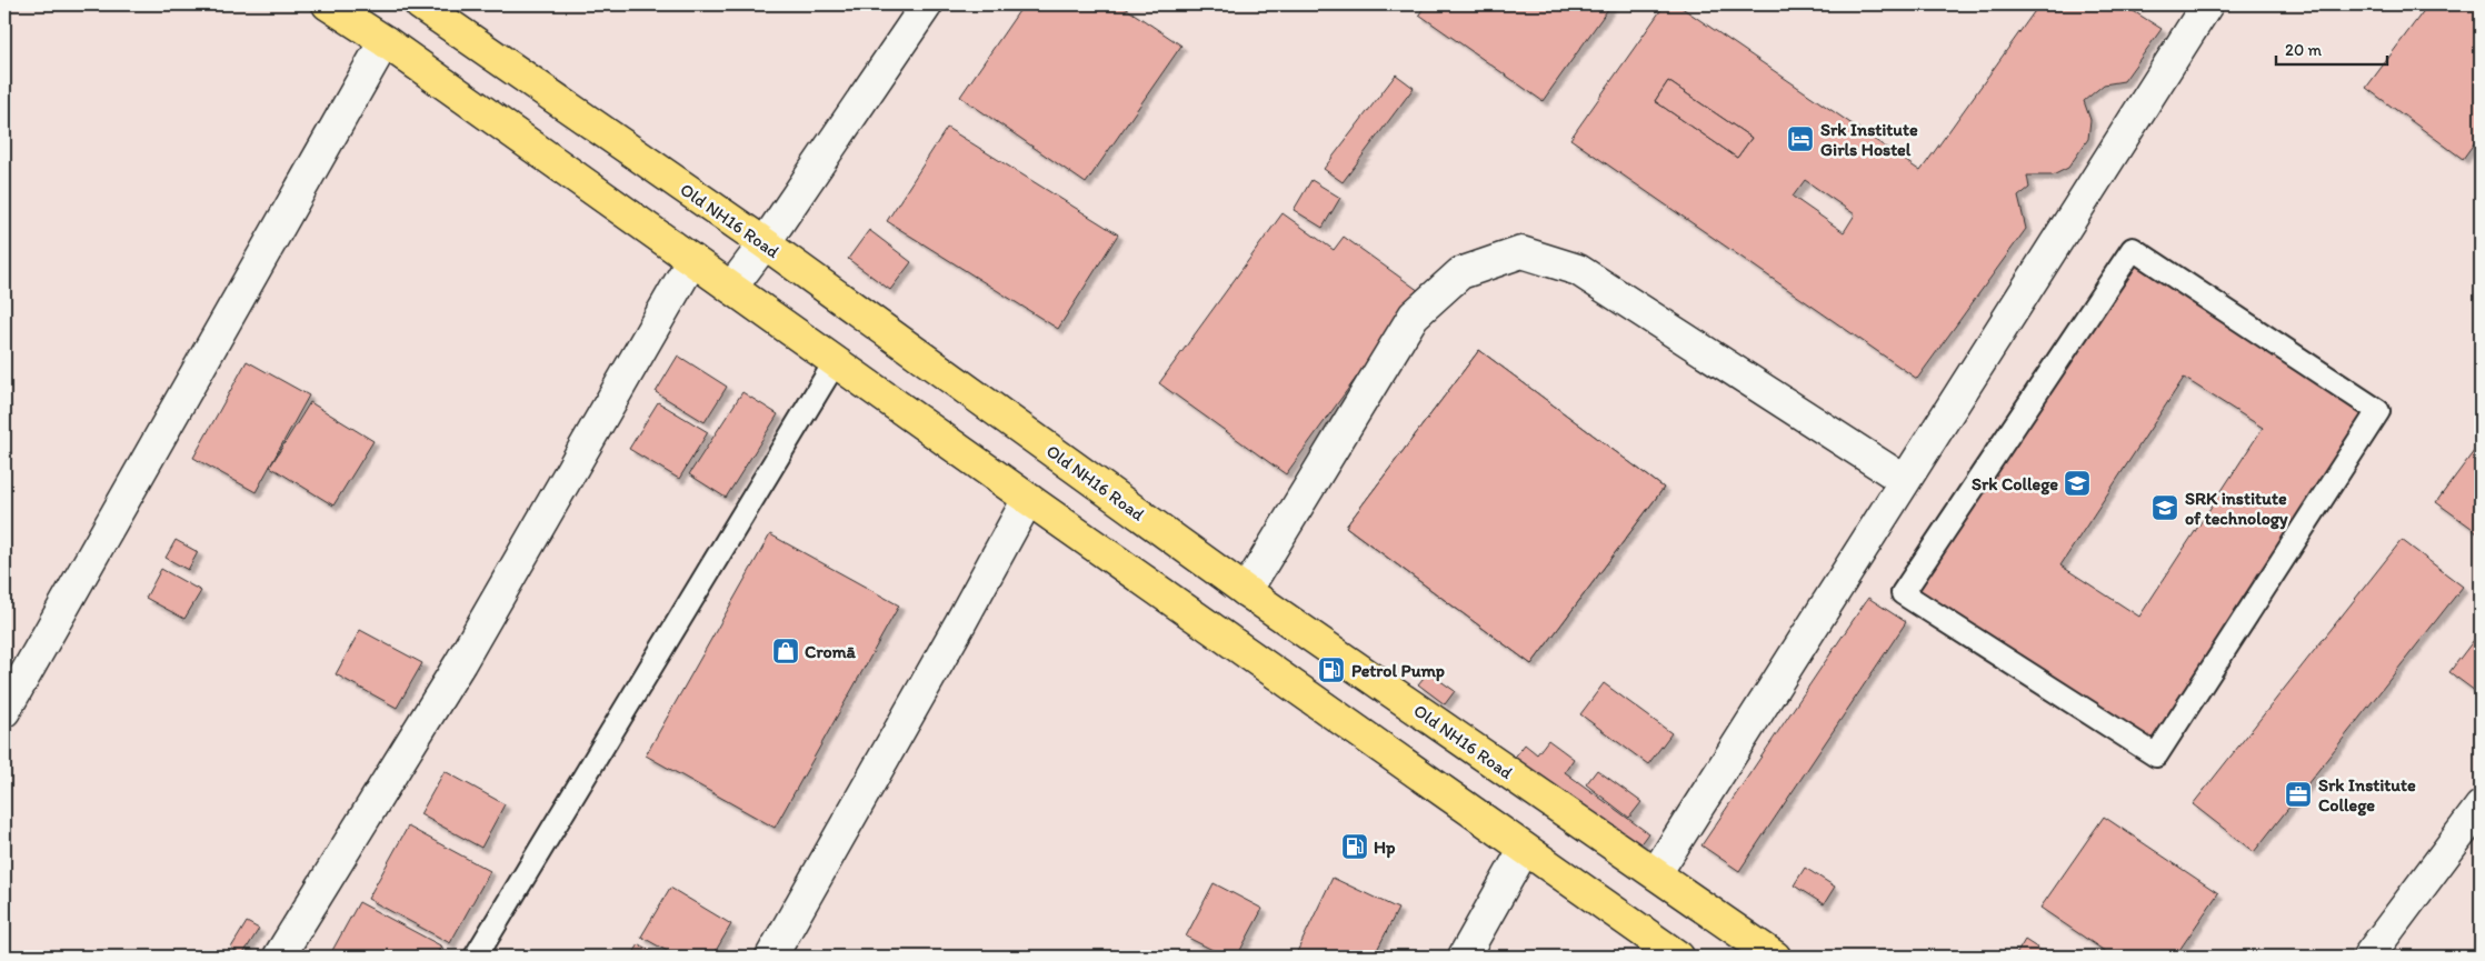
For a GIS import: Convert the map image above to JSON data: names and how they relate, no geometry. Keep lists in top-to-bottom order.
{
  "streets": {
    "main road": ["Old NH16 Road"]
  },
  "places": {
    "hotel": ["Srk Institute Girls Hostel"],
    "school or university": ["Srk College", "SRK institute of technology"],
    "shop": ["Cromā"],
    "fuel station": ["Petrol Pump", "Hp"],
    "office": ["Srk Institute College"]
  },
  "scale_bar": "20 m"
}
